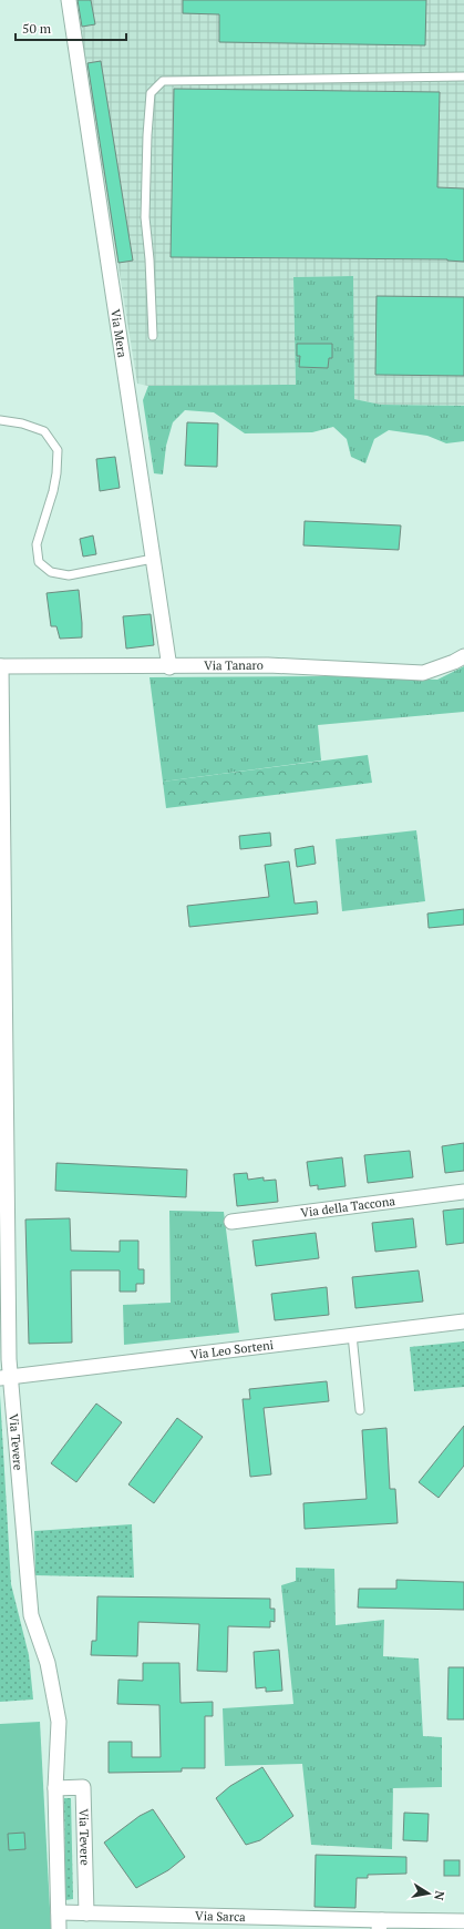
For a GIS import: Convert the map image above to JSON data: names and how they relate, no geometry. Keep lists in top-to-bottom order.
{
  "streets": {
    "street": [
      "Via Mera",
      "Via Tanaro",
      "Via della Taccona",
      "Via Leo Sorteni",
      "Via Tevere",
      "Via Sarca"
    ]
  },
  "crossings": [
    ["Via Mera", "Via Tanaro"],
    ["Via Tanaro", "Via Tevere"],
    ["Via Leo Sorteni", "Via Tevere"],
    ["Via Tevere", "Via Sarca"]
  ],
  "scale_bar": "50 m",
  "north": "right"
}
